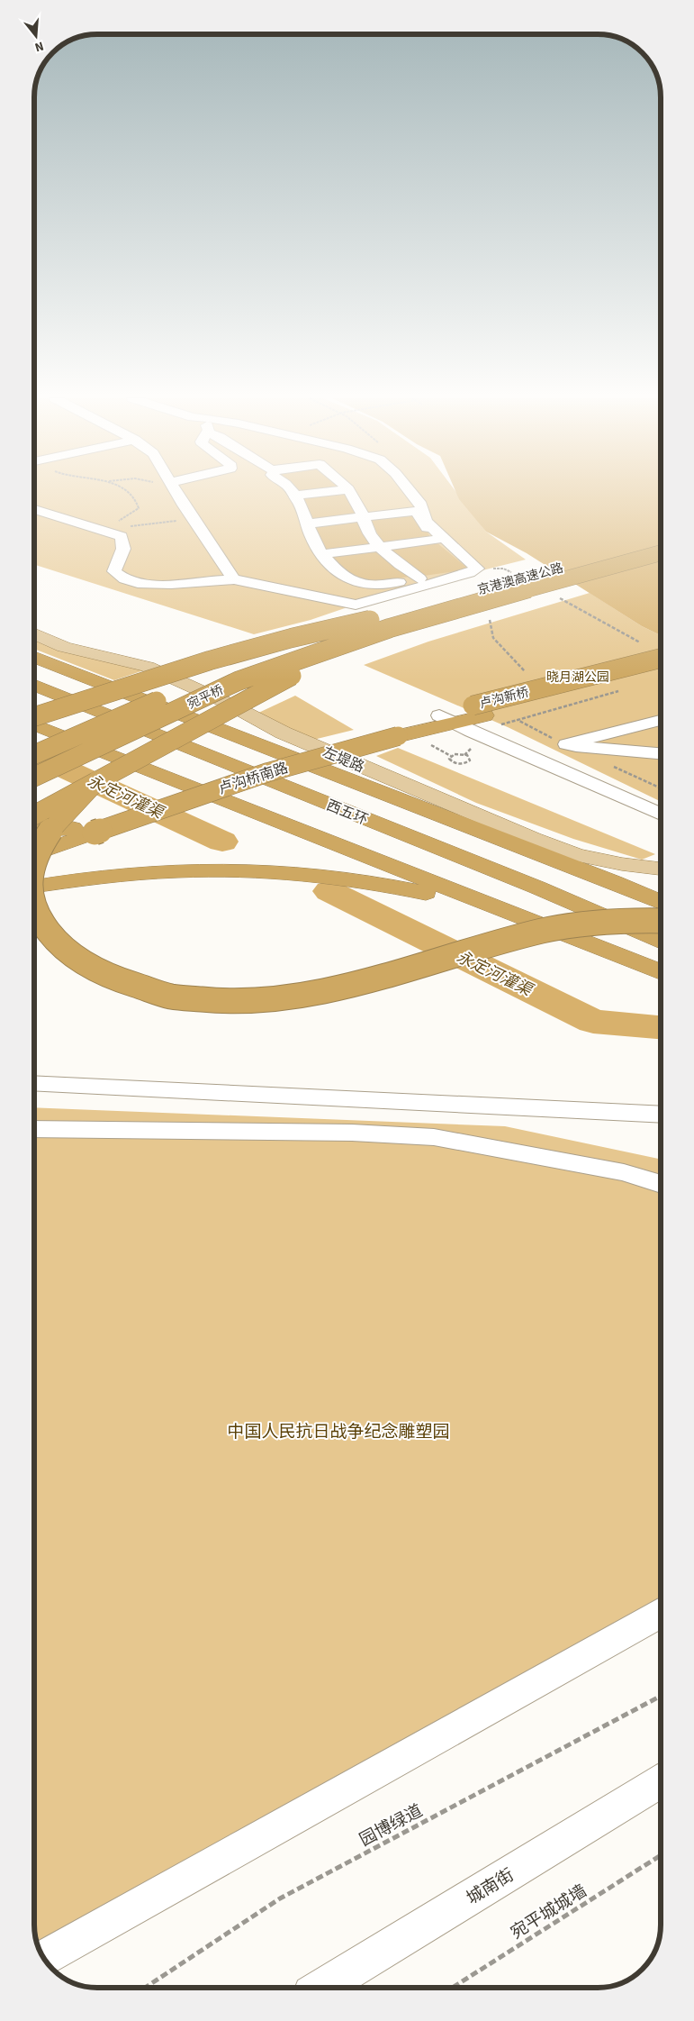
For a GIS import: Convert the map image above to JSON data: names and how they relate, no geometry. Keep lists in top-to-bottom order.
{
  "streets": {
    "highway": [
      "京港澳高速公路",
      "宛平桥",
      "卢沟新桥",
      "卢沟桥南路",
      "西五环"
    ],
    "main road": ["左堤路"],
    "street": ["城南街"],
    "path": ["园博绿道", "宛平城城墙"]
  },
  "crossings": [
    ["京港澳高速公路", "宛平桥"],
    ["卢沟新桥", "卢沟桥南路"]
  ],
  "water": ["永定河灌渠"],
  "parks": ["晓月湖公园", "中国人民抗日战争纪念雕塑园"],
  "north": "bottom"
}
